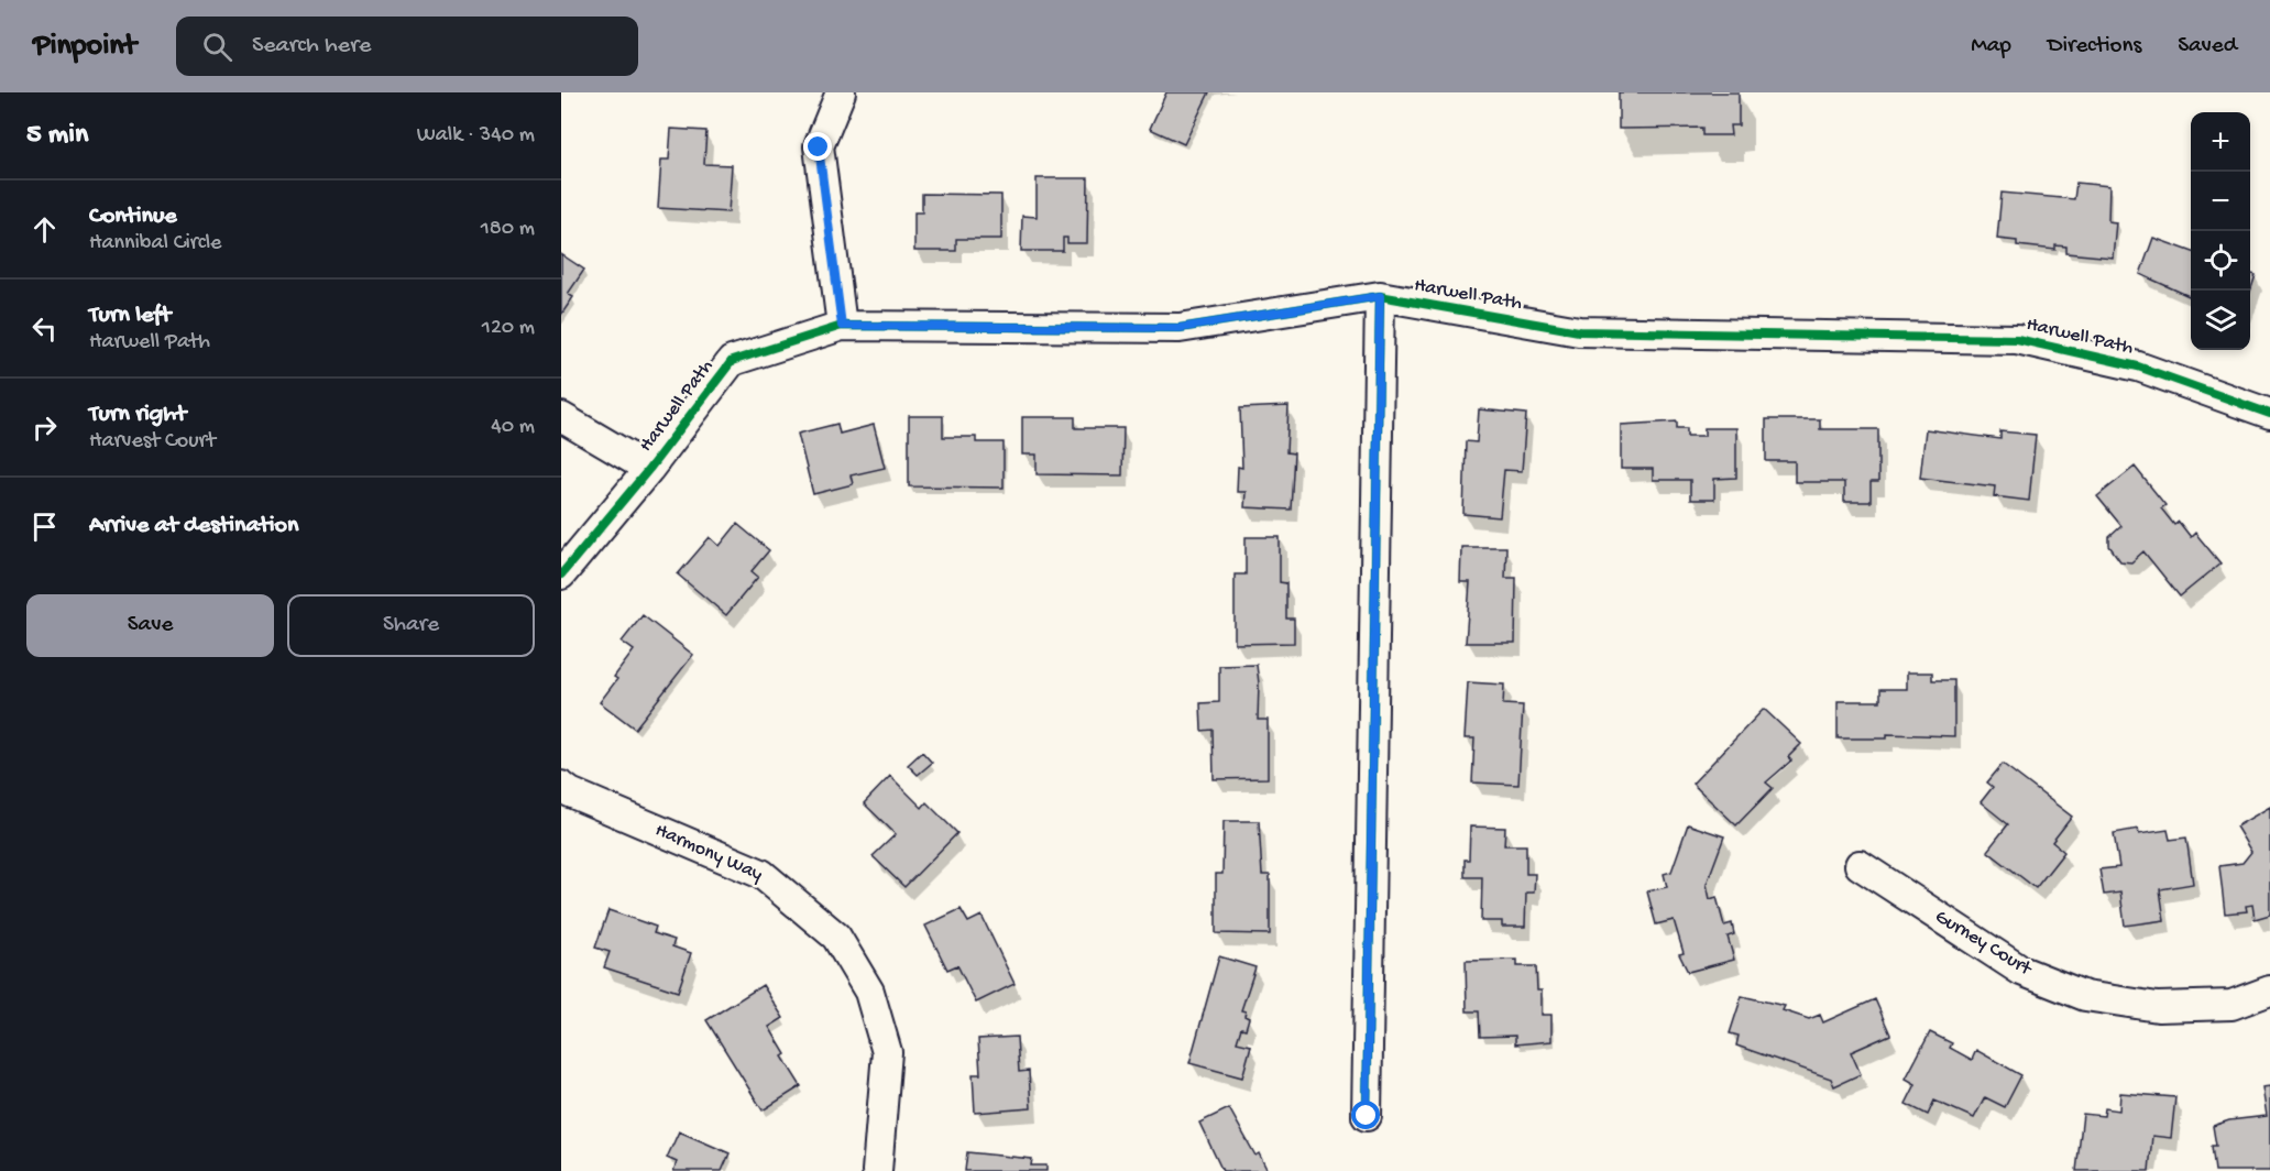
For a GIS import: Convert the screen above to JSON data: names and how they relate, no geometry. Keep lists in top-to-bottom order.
{
  "streets": {
    "street": ["Harwell Path", "Harmony Way", "Gurney Court"]
  },
  "page": {
    "header": "Pinpoint",
    "search": "Search here",
    "nav": ["Map", "Directions", "Saved"],
    "heading": ["5 min", "Walk · 340 m"],
    "map_buttons": ["+", "−"],
    "list": [
      ["Continue", "Hannibal Circle", "180 m"],
      ["Turn left", "Harwell Path", "120 m"],
      ["Turn right", "Harvest Court", "40 m"],
      "Arrive at destination"
    ],
    "buttons": ["Save", "Share"]
  }
}
